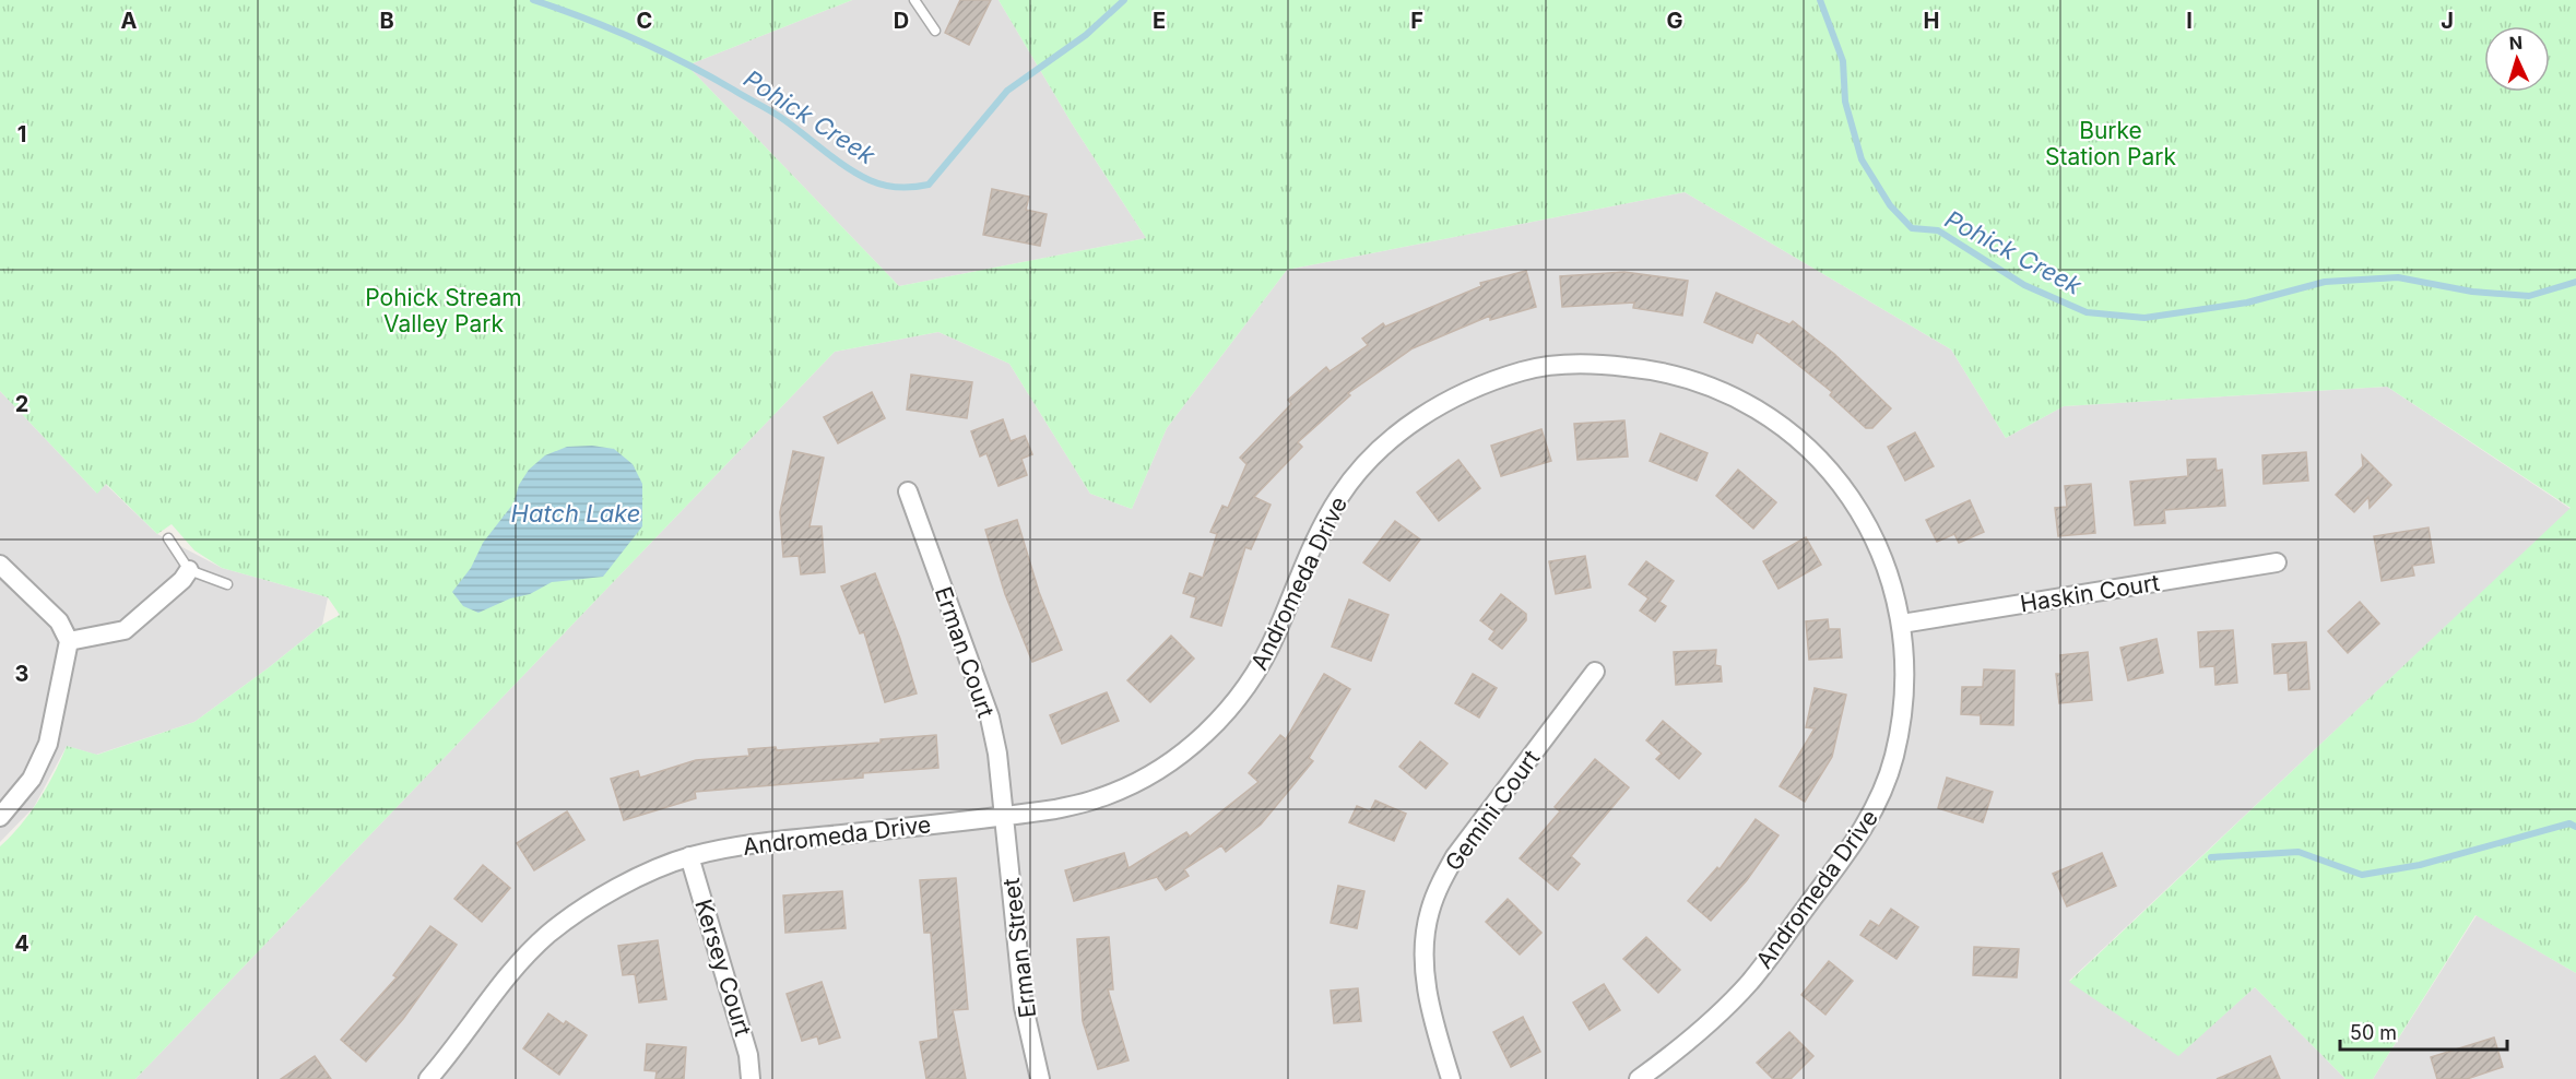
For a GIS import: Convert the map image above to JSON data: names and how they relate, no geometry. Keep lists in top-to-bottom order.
{
  "streets": {
    "street": [
      "Andromeda Drive",
      "Haskin Court",
      "Erman Court",
      "Gemini Court",
      "Erman Street",
      "Kersey Court"
    ]
  },
  "crossings": [
    ["Andromeda Drive", "Haskin Court"],
    ["Andromeda Drive", "Erman Court"],
    ["Andromeda Drive", "Erman Street"],
    ["Andromeda Drive", "Kersey Court"],
    ["Erman Court", "Erman Street"]
  ],
  "water": ["Pohick Creek", "Hatch Lake"],
  "parks": ["Burke Station Park", "Pohick Stream Valley Park"],
  "scale_bar": "50 m",
  "north": "top",
  "grid": {
    "columns": [
      "A",
      "B",
      "C",
      "D",
      "E",
      "F",
      "G",
      "H",
      "I",
      "J"
    ],
    "rows": [
      "1",
      "2",
      "3",
      "4"
    ]
  }
}
